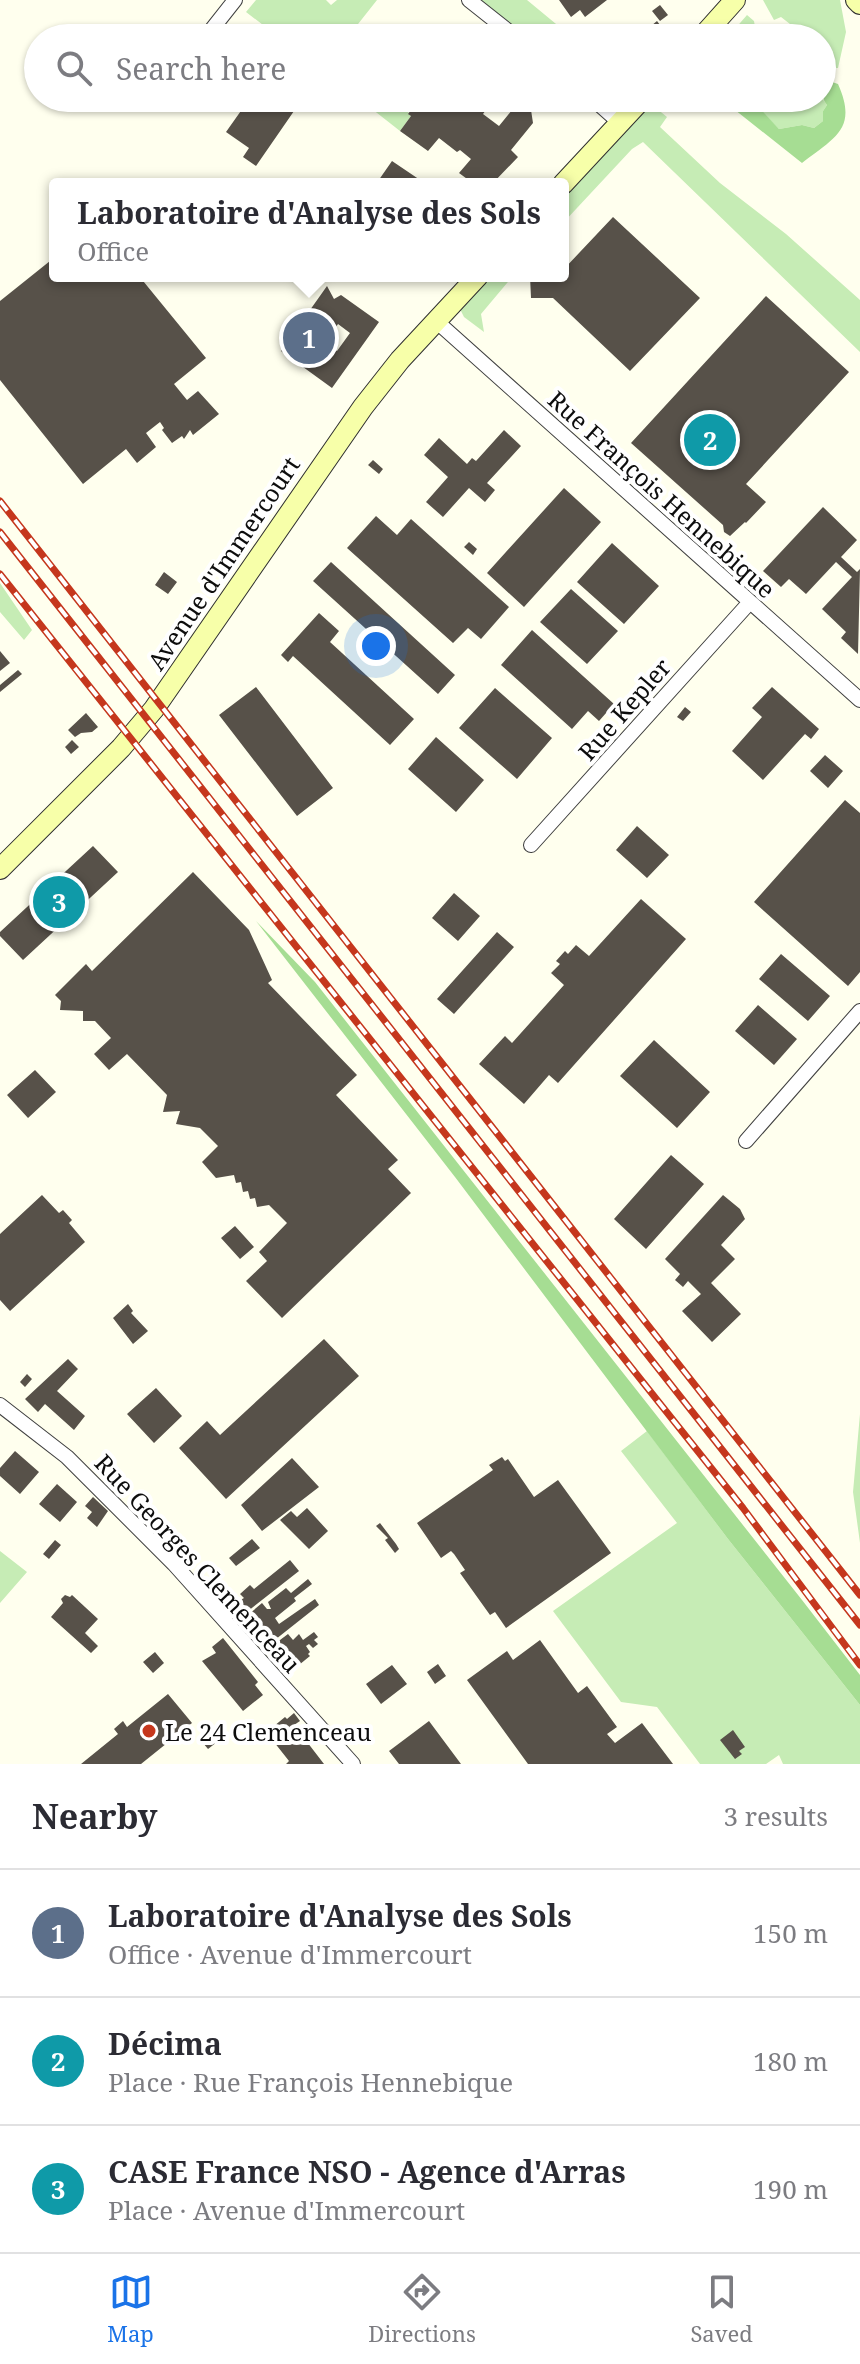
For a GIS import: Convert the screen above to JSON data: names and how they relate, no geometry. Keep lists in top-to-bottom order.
{
  "streets": {
    "main road": ["Avenue d'Immercourt"],
    "street": ["Rue François Hennebique", "Rue Kepler", "Rue Georges Clemenceau"]
  },
  "crossings": [
    ["Rue François Hennebique", "Avenue d'Immercourt"],
    ["Rue François Hennebique", "Rue Kepler"]
  ],
  "places": ["Le 24 Clemenceau"],
  "page": {
    "search": "Search here",
    "popup": ["Laboratoire d'Analyse des Sols", "Office"],
    "pins": ["1", "2", "3"],
    "heading": ["Nearby", "3 results"],
    "list": [
      {
        "mark": "1",
        "name": "Laboratoire d'Analyse des Sols",
        "note": "Office · Avenue d'Immercourt",
        "value": "150 m"
      },
      {
        "mark": "2",
        "name": "Décima",
        "note": "Place · Rue François Hennebique",
        "value": "180 m"
      },
      {
        "mark": "3",
        "name": "CASE France NSO - Agence d'Arras",
        "note": "Place · Avenue d'Immercourt",
        "value": "190 m"
      }
    ],
    "nav": ["Map", "Directions", "Saved"]
  }
}
